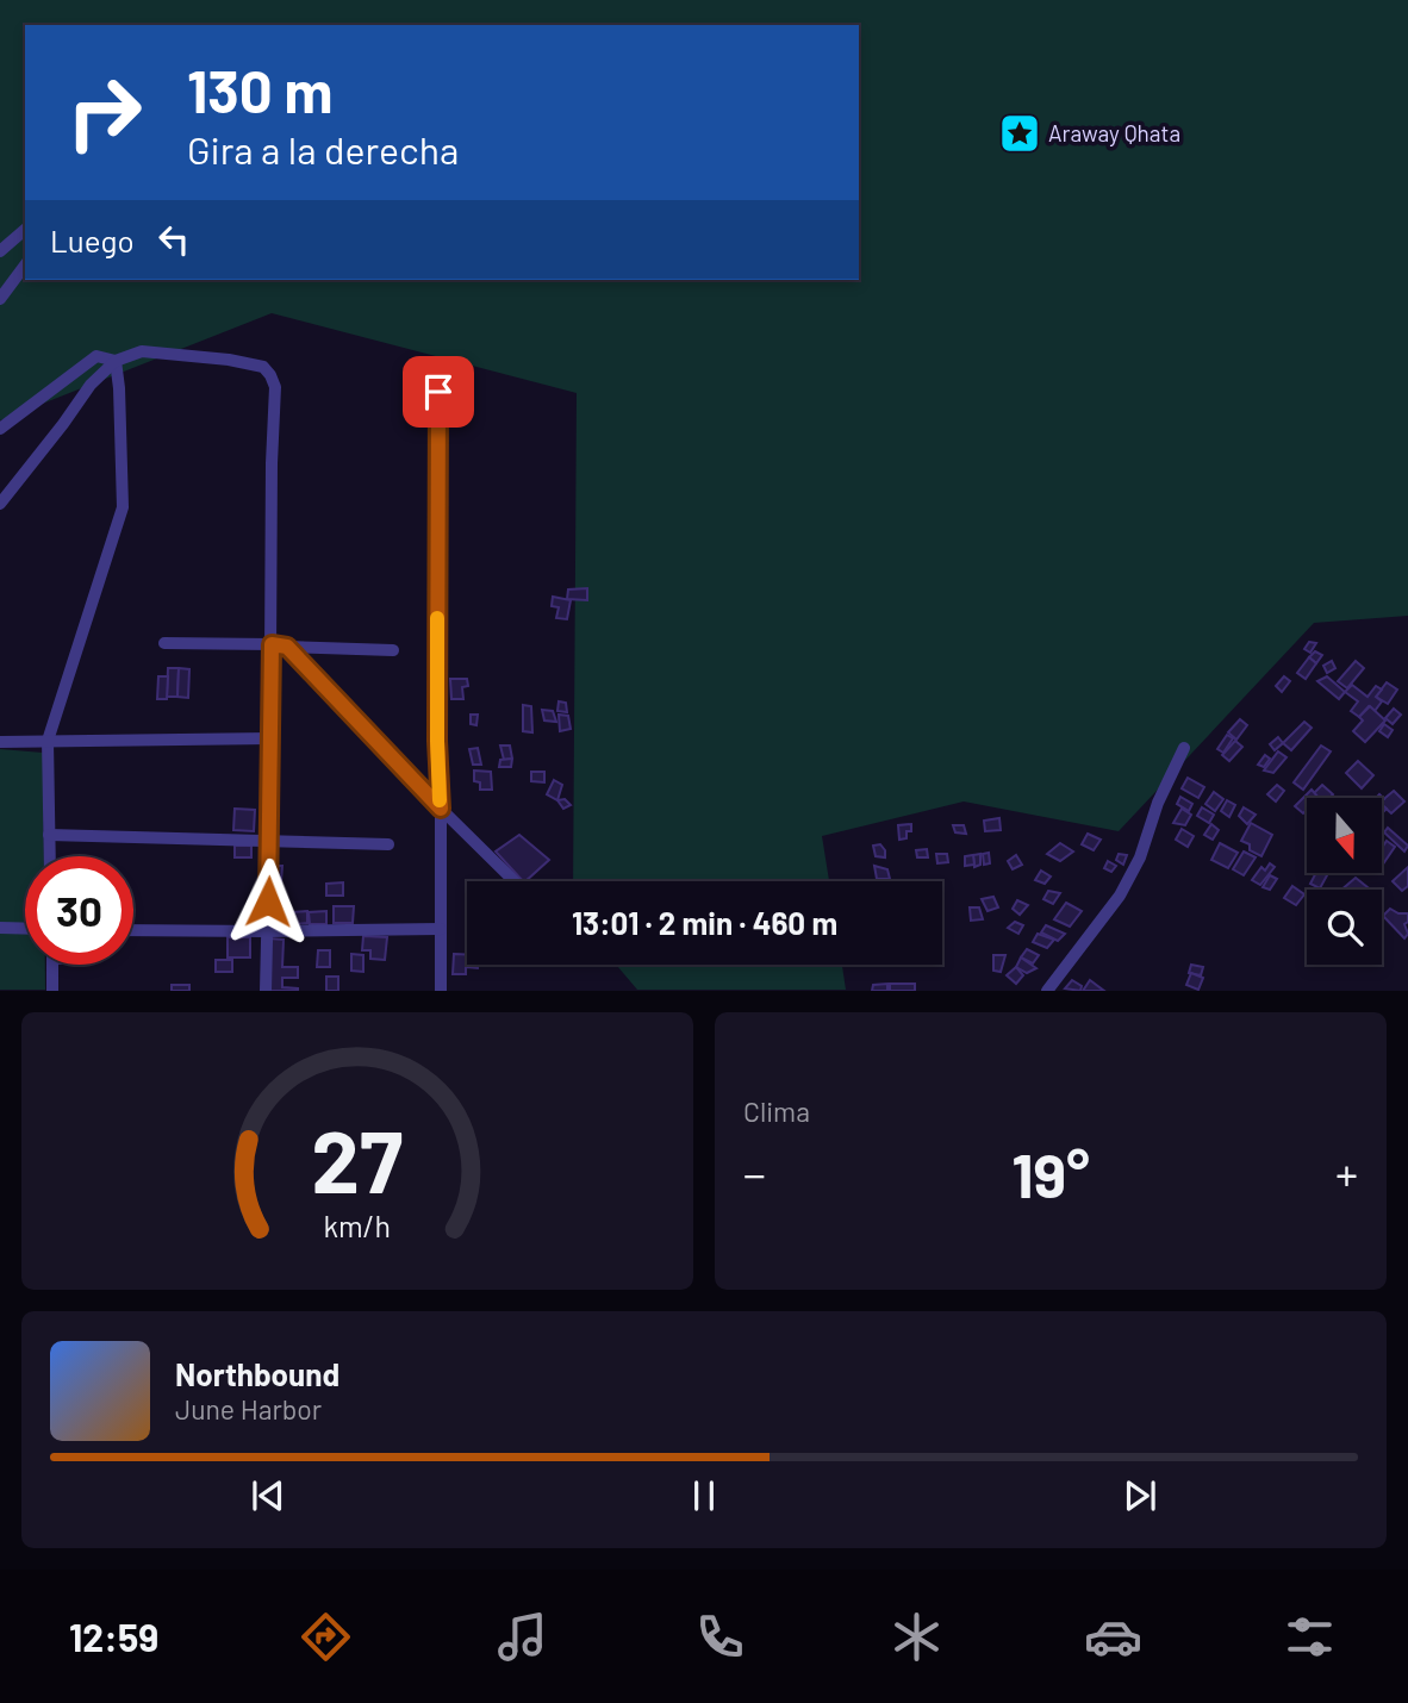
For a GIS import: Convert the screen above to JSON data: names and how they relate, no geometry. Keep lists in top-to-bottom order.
{
  "places": {
    "place": ["Araway Qhata"]
  },
  "north": "bottom",
  "page": {
    "turn": ["130 m", "Gira a la derecha"],
    "then": "Luego",
    "limit": "30",
    "trip": "13:01 · 2 min · 460 m",
    "tile": "Clima",
    "heat": ["−", "19°", "+"],
    "song": ["Northbound", "June Harbor"],
    "tabs": "12:59",
    "gauge": ["27", "km/h"]
  }
}
